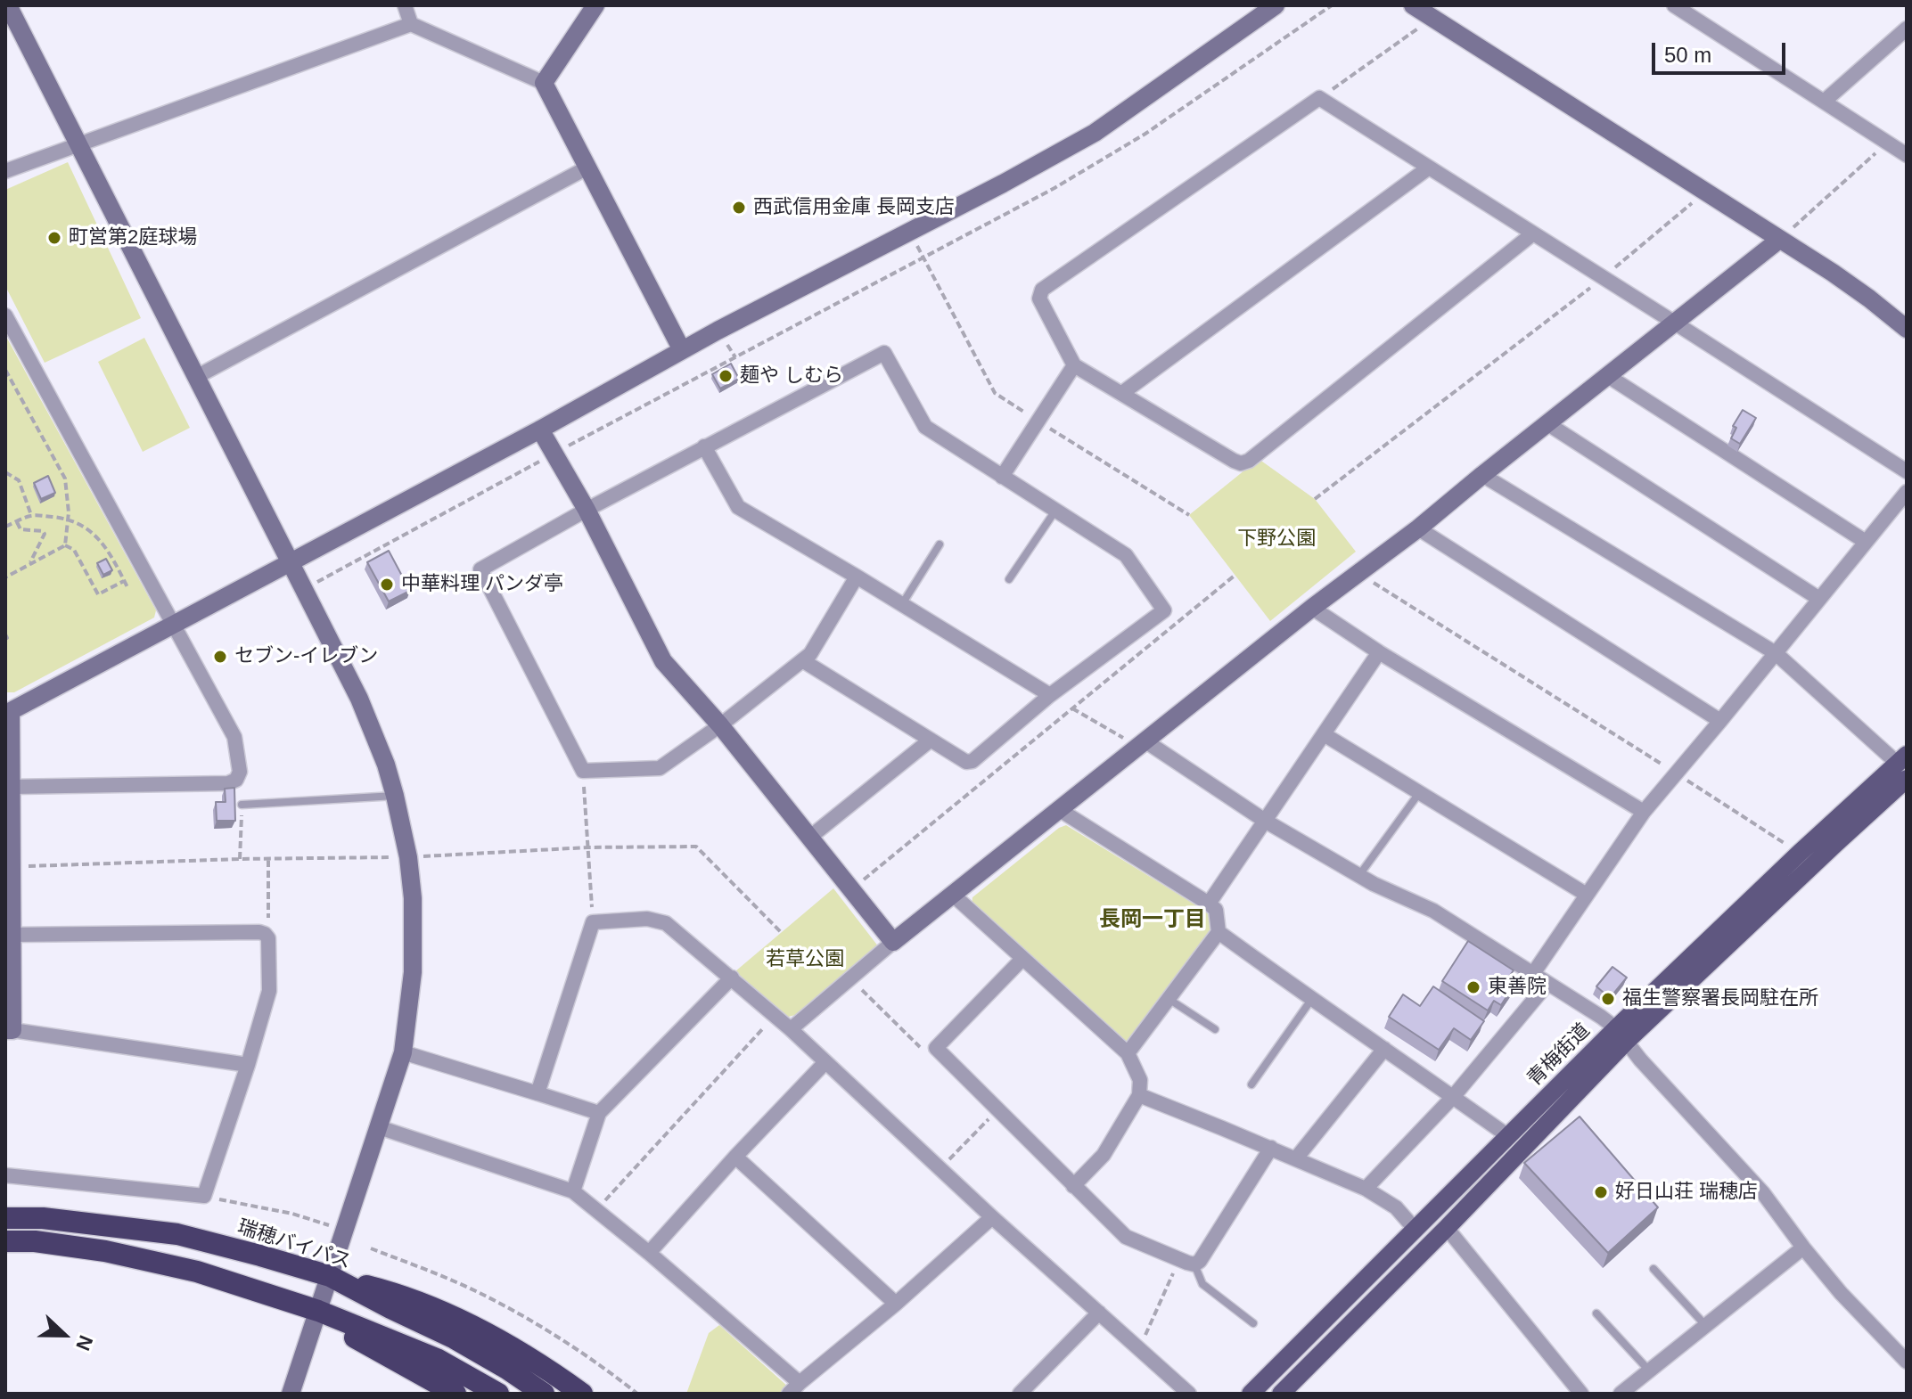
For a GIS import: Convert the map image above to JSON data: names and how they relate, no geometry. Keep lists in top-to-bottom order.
{
  "streets": {
    "highway": ["瑞穂バイパス"],
    "main road": ["青梅街道"]
  },
  "districts": ["長岡一丁目"],
  "parks": ["下野公園", "若草公園"],
  "places": [
    "西武信用金庫 長岡支店",
    "町営第2庭球場",
    "麺や しむら",
    "中華料理 パンダ亭",
    "セブン-イレブン",
    "東善院",
    "福生警察署長岡駐在所",
    "好日山荘 瑞穂店"
  ],
  "scale_bar": "50 m",
  "north": "right"
}
